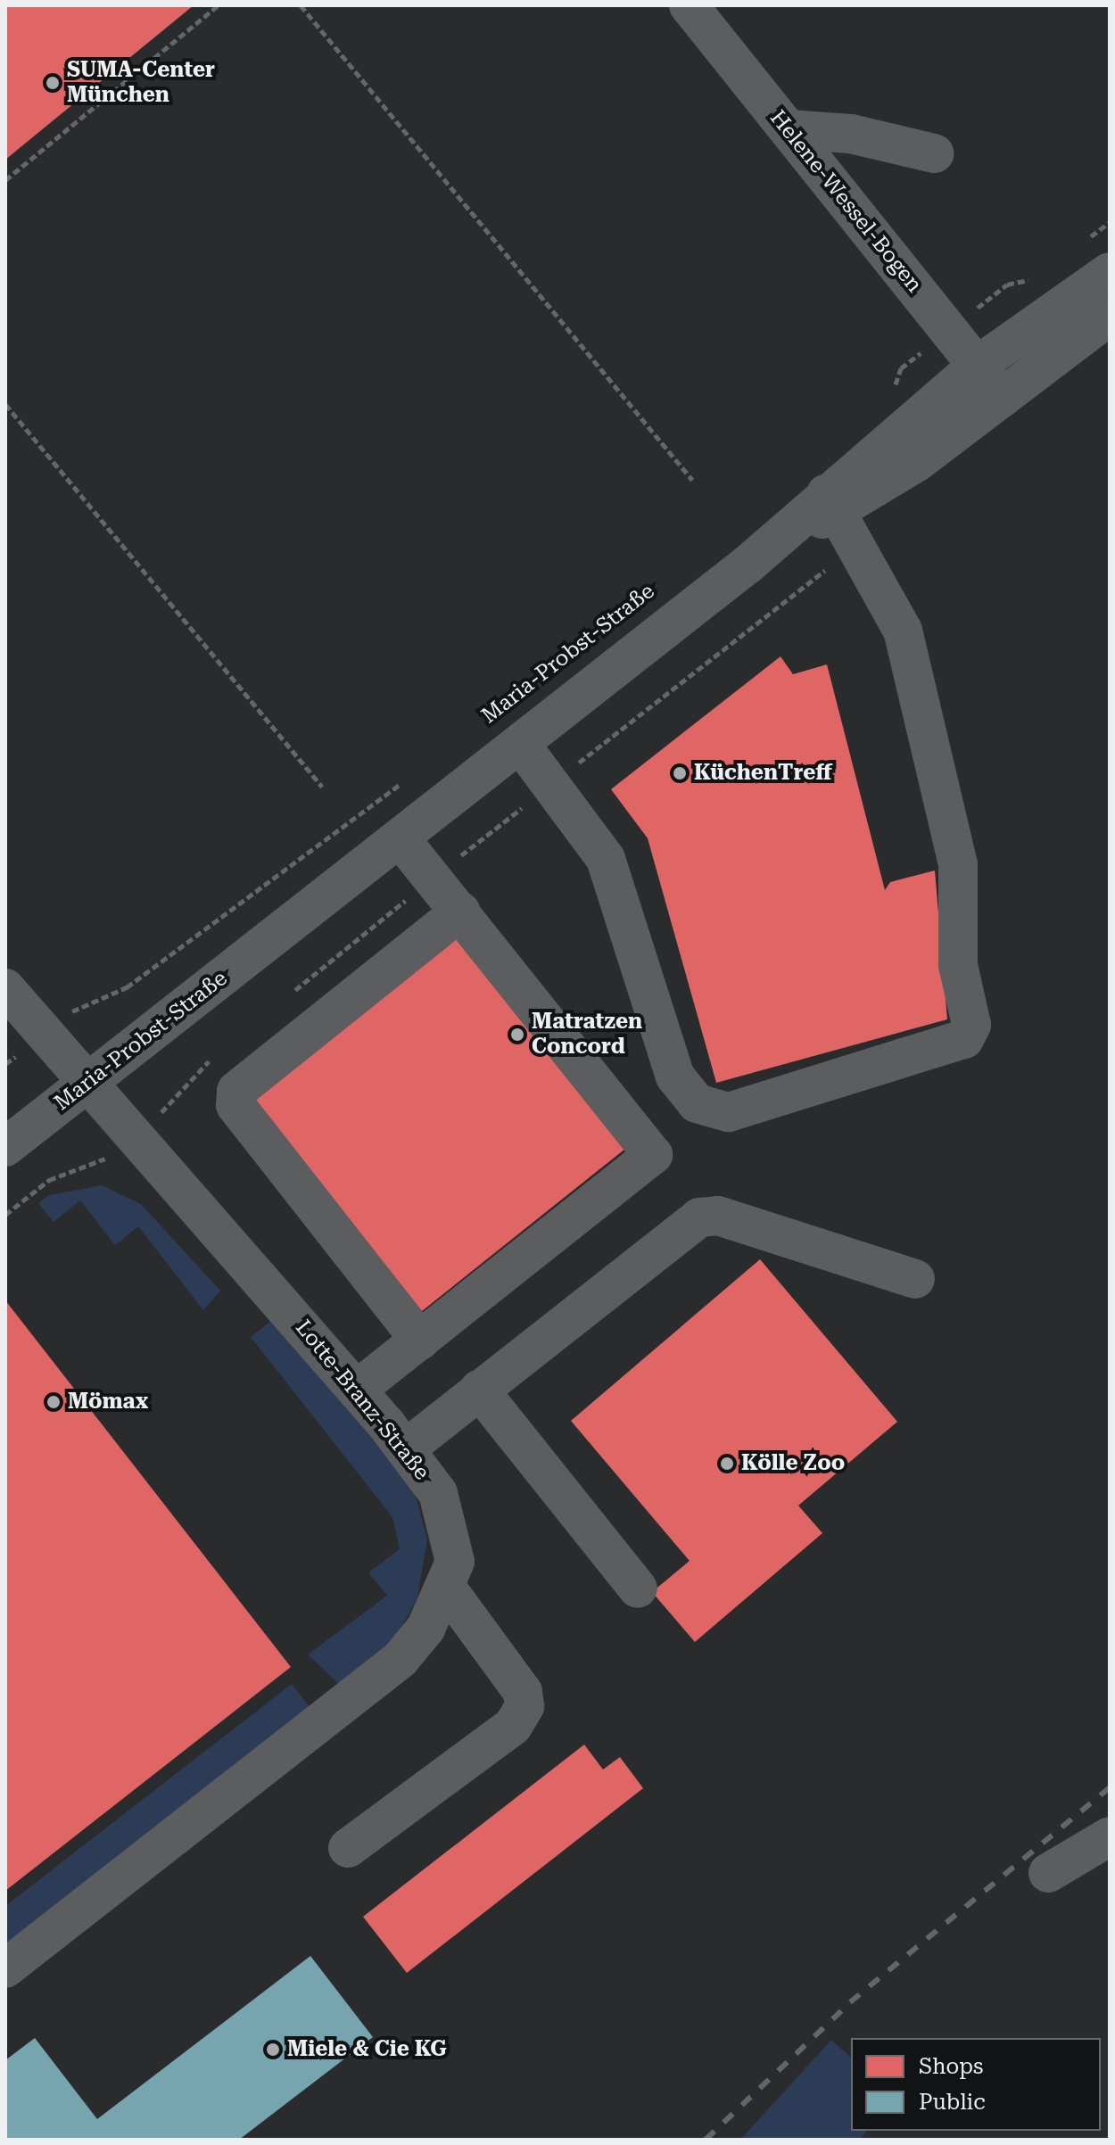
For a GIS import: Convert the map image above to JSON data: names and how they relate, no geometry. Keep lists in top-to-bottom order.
{
  "streets": {
    "street": ["Helene-Wessel-Bogen", "Maria-Probst-Straße", "Lotte-Branz-Straße"]
  },
  "crossings": [
    ["Helene-Wessel-Bogen", "Maria-Probst-Straße"],
    ["Maria-Probst-Straße", "Lotte-Branz-Straße"]
  ],
  "places": [
    "SUMA-Center München",
    "KüchenTreff",
    "Matratzen Concord",
    "Mömax",
    "Kölle Zoo",
    "Miele & Cie KG"
  ],
  "legend": ["Shops", "Public"]
}
